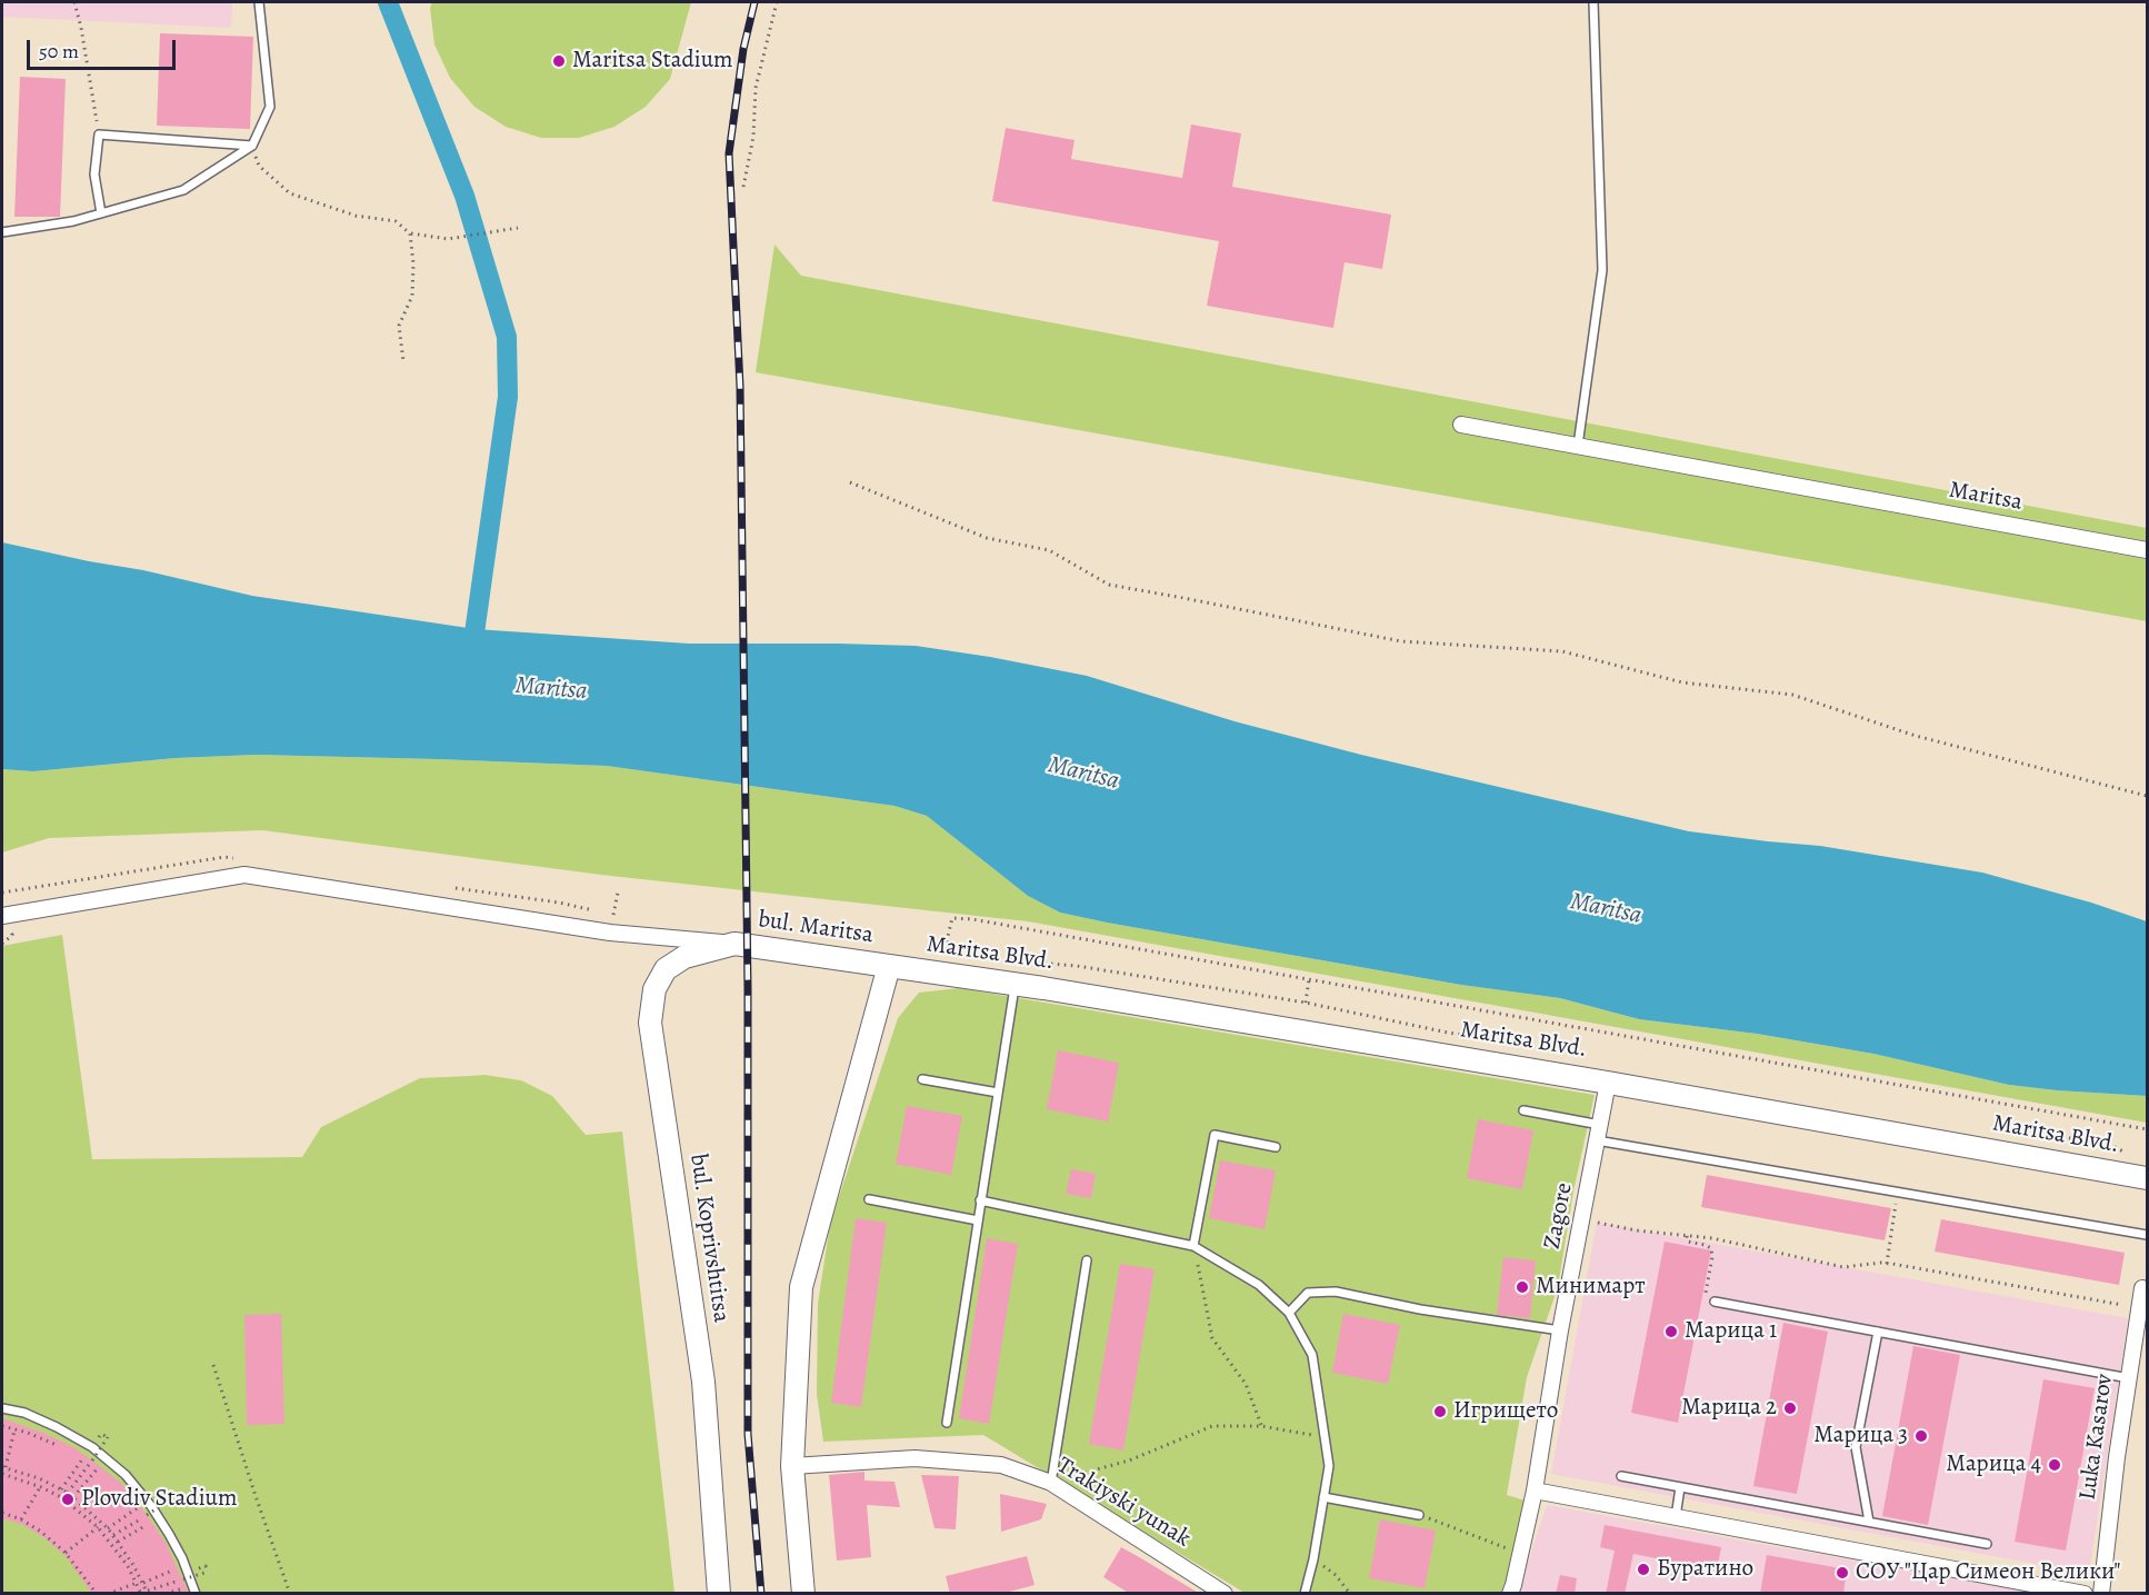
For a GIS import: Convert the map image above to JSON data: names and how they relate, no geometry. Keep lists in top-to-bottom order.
{
  "streets": {
    "main road": ["bul. Maritsa", "Maritsa Blvd.", "bul. Koprivshtitsa"],
    "street": [
      "Maritsa",
      "Zagore",
      "Luka Kasarov",
      "Trakiyski yunak"
    ]
  },
  "crossings": [
    ["bul. Maritsa", "Maritsa Blvd."],
    ["bul. Maritsa", "bul. Koprivshtitsa"],
    ["Maritsa Blvd.", "Zagore"]
  ],
  "water": ["Maritsa"],
  "places": [
    "Maritsa Stadium",
    "Минимарт",
    "Марица 1",
    "Марица 2",
    "Игрището",
    "Марица 3",
    "Марица 4",
    "Plovdiv Stadium",
    "Буратино",
    "СОУ \"Цар Симеон Велики\""
  ],
  "scale_bar": "50 m"
}
